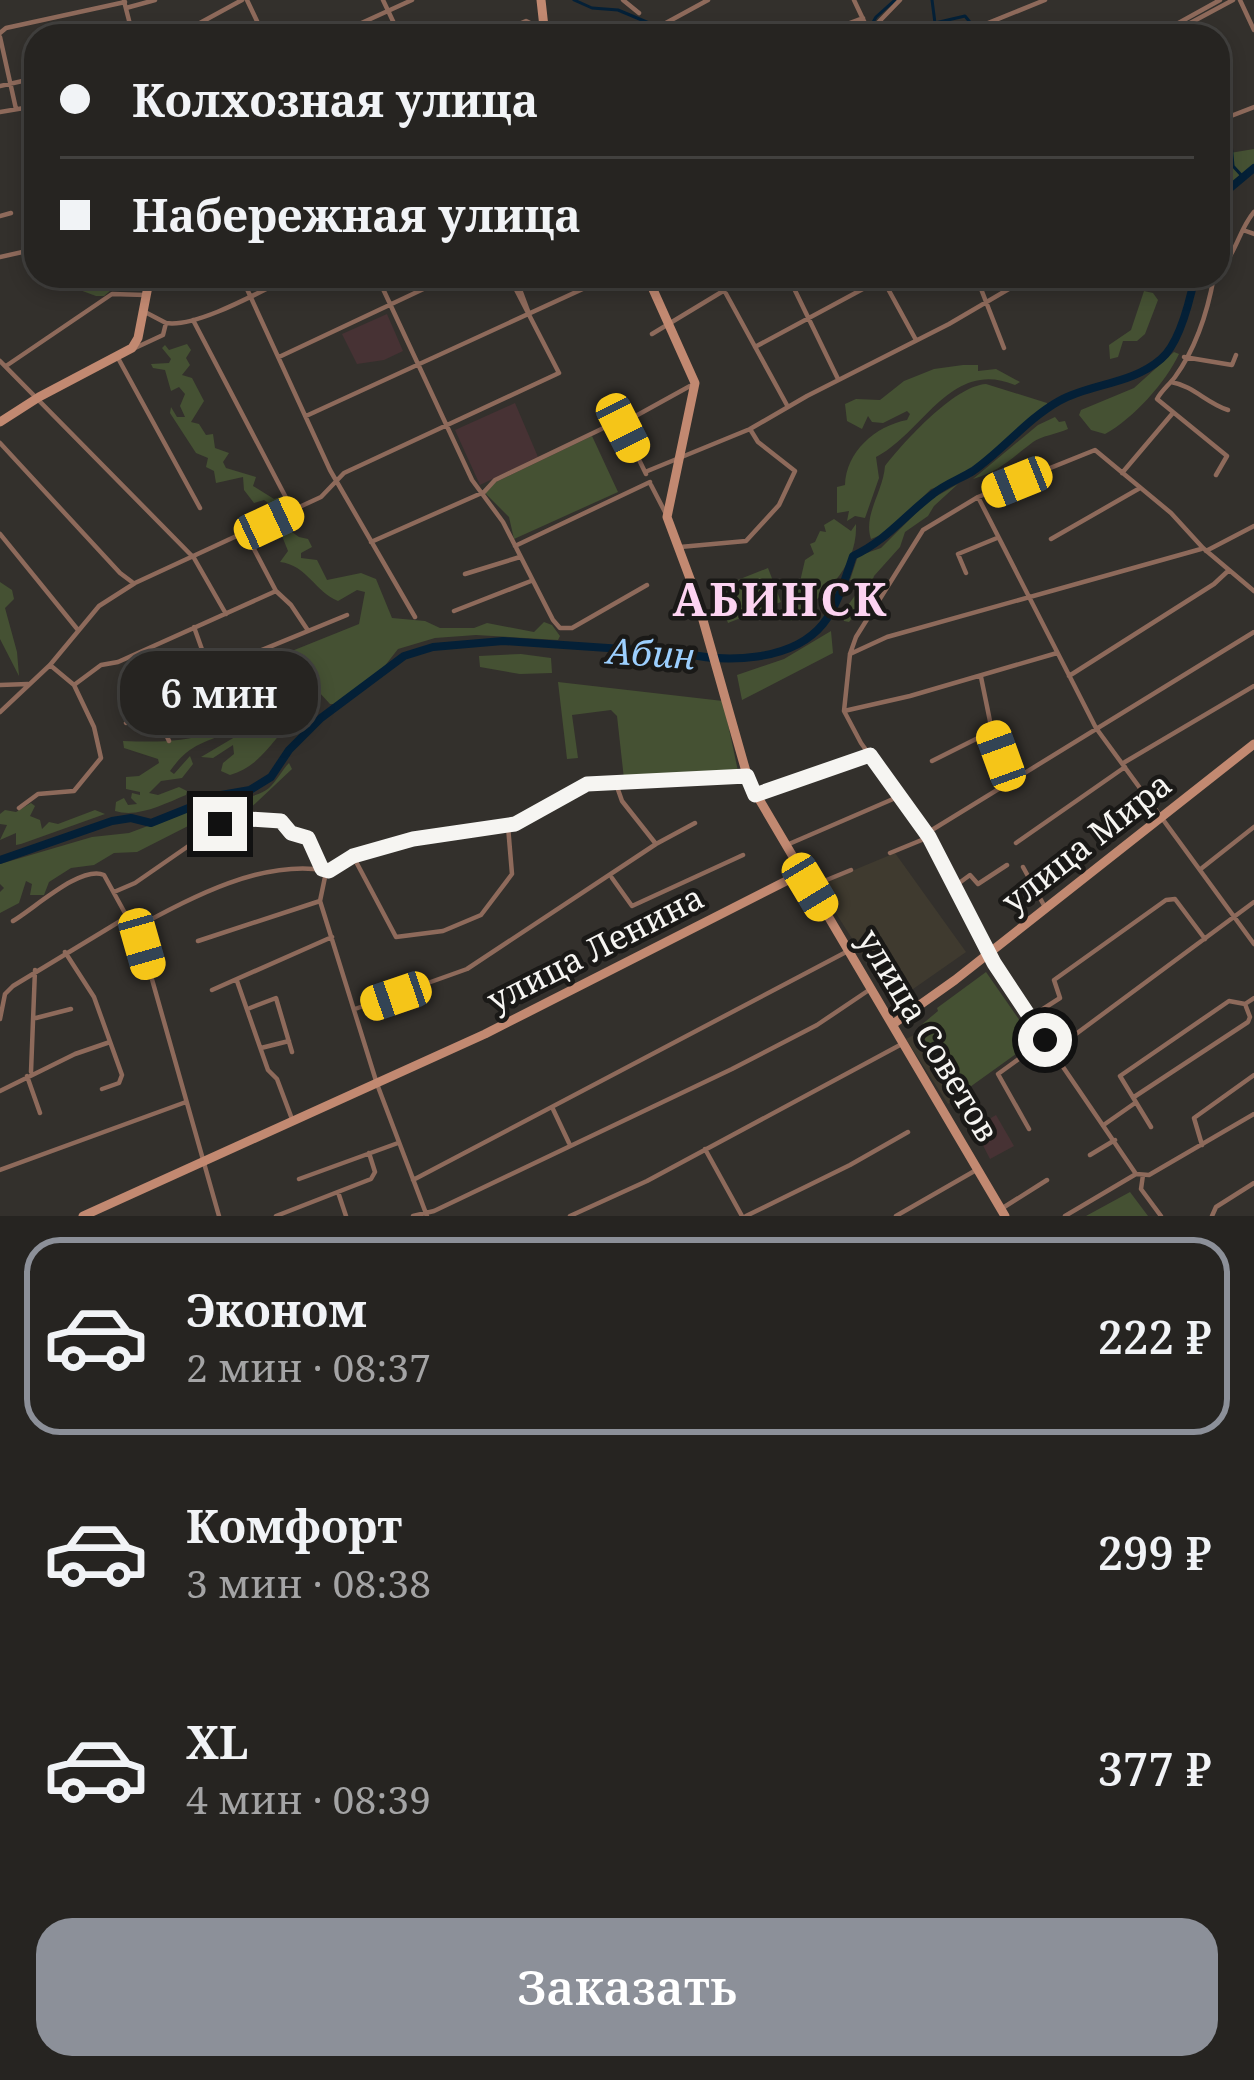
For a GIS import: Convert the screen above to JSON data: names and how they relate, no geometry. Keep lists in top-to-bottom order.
{
  "streets": {
    "main road": ["улица Мира", "улица Ленина", "улица Советов"]
  },
  "crossings": [
    ["улица Мира", "улица Советов"],
    ["улица Ленина", "улица Советов"]
  ],
  "districts": ["АБИНСК"],
  "water": ["Абин"],
  "page": {
    "banner": ["Колхозная улица", "Набережная улица"],
    "bubble": "6 мин",
    "list": [
      {
        "name": "Эконом",
        "note": "2 мин · 08:37",
        "value": "222 ₽"
      },
      {
        "name": "Комфорт",
        "note": "3 мин · 08:38",
        "value": "299 ₽"
      },
      {
        "name": "XL",
        "note": "4 мин · 08:39",
        "value": "377 ₽"
      }
    ],
    "buttons": "Заказать"
  }
}
